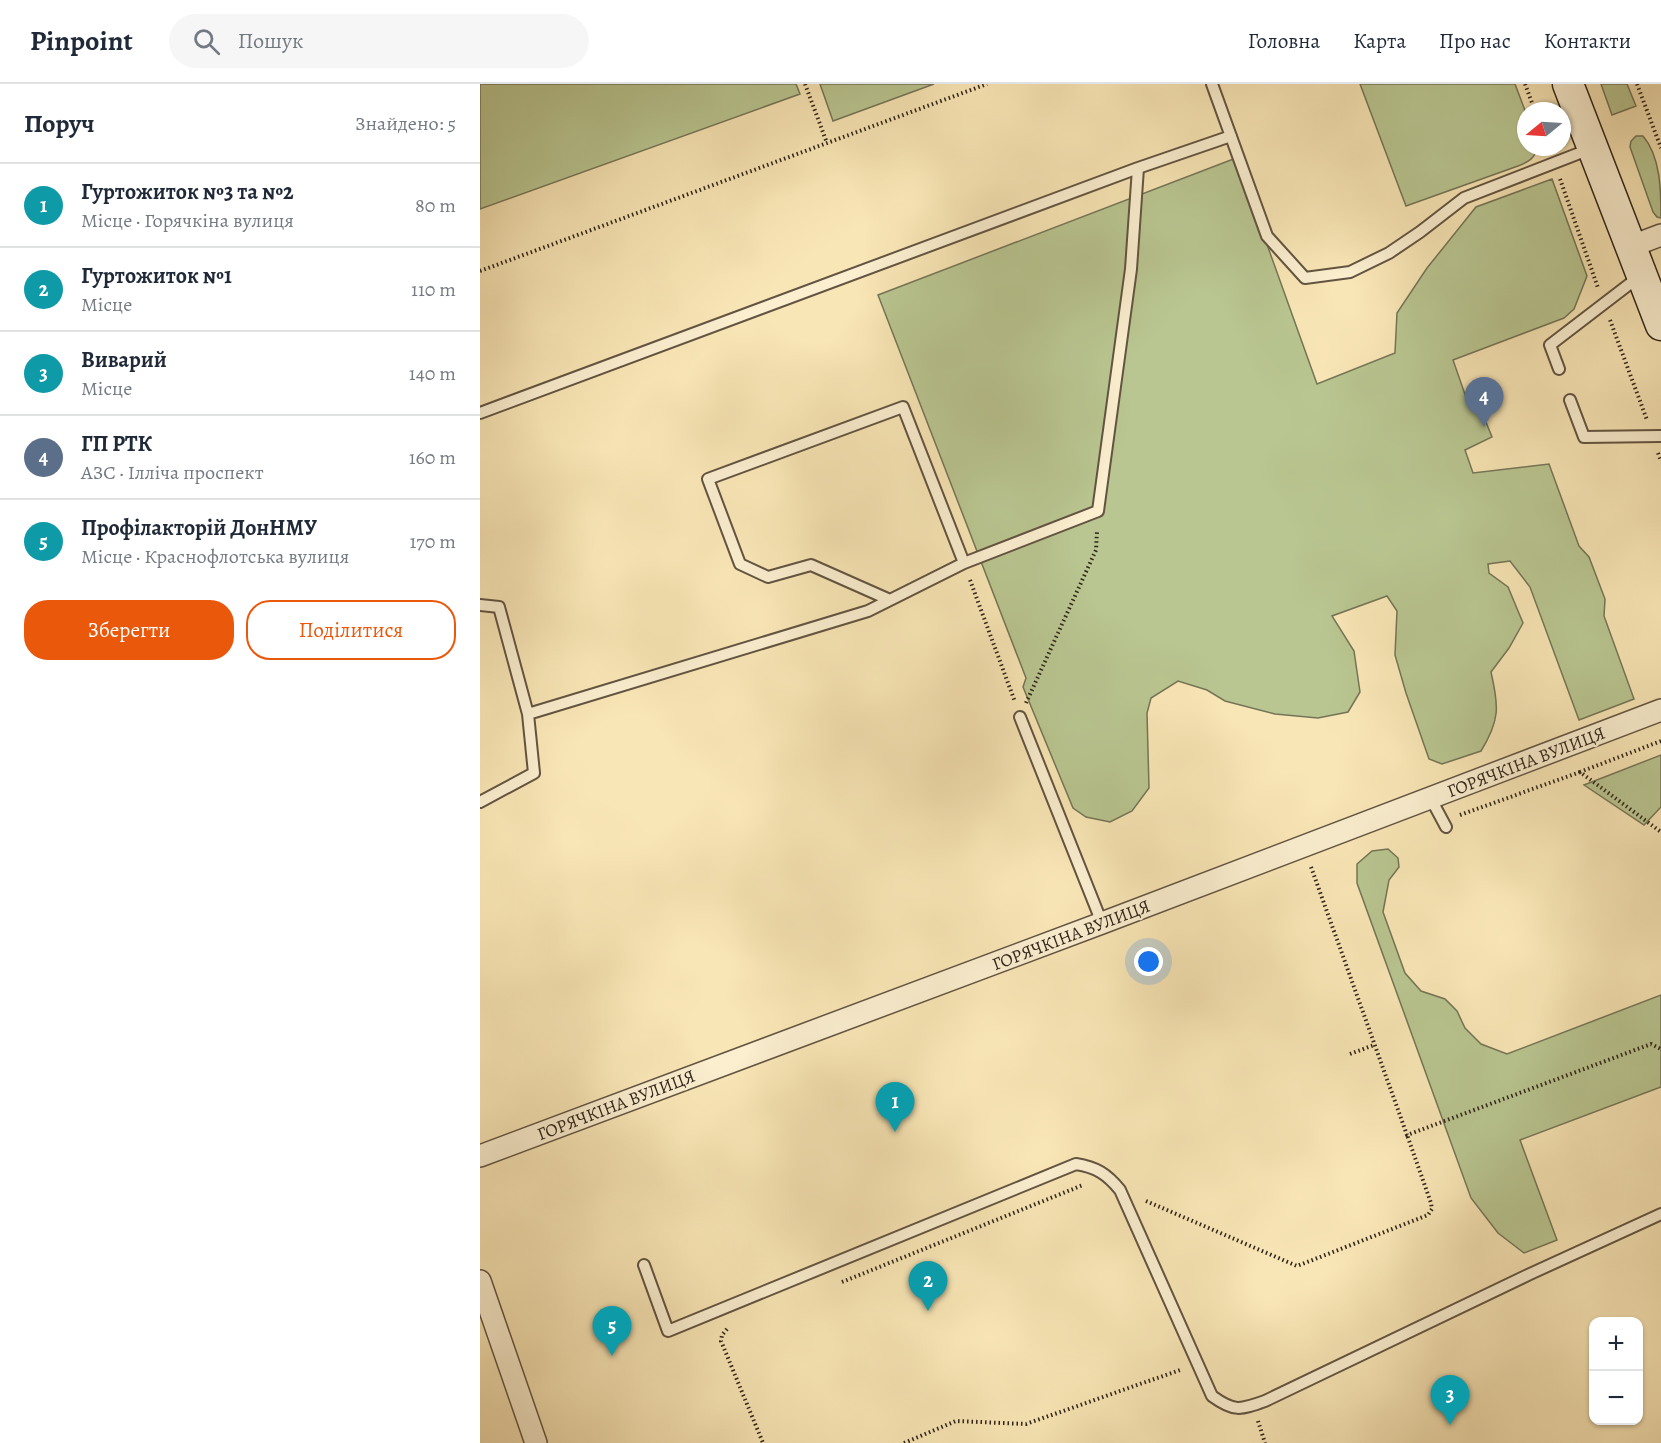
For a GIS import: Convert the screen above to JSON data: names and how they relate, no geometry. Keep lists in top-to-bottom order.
{
  "streets": {
    "street": ["ГОРЯЧКІНА ВУЛИЦЯ"]
  },
  "north": "left",
  "page": {
    "header": "Pinpoint",
    "search": "Пошук",
    "nav": [
      "Головна",
      "Карта",
      "Про нас",
      "Контакти"
    ],
    "heading": ["Поруч", "Знайдено: 5"],
    "list": [
      {
        "mark": "1",
        "name": "Гуртожиток №3 та №2",
        "note": "Місце · Горячкіна вулиця",
        "value": "80 m"
      },
      {
        "mark": "2",
        "name": "Гуртожиток №1",
        "note": "Місце",
        "value": "110 m"
      },
      {
        "mark": "3",
        "name": "Виварий",
        "note": "Місце",
        "value": "140 m"
      },
      {
        "mark": "4",
        "name": "ГП РТК",
        "note": "АЗС · Ілліча проспект",
        "value": "160 m"
      },
      {
        "mark": "5",
        "name": "Профілакторій ДонНМУ",
        "note": "Місце · Краснофлотська вулиця",
        "value": "170 m"
      }
    ],
    "pins": [
      "4",
      "1",
      "2",
      "5",
      "3"
    ],
    "buttons": ["Зберегти", "Поділитися"],
    "map_buttons": ["+", "−"]
  }
}
